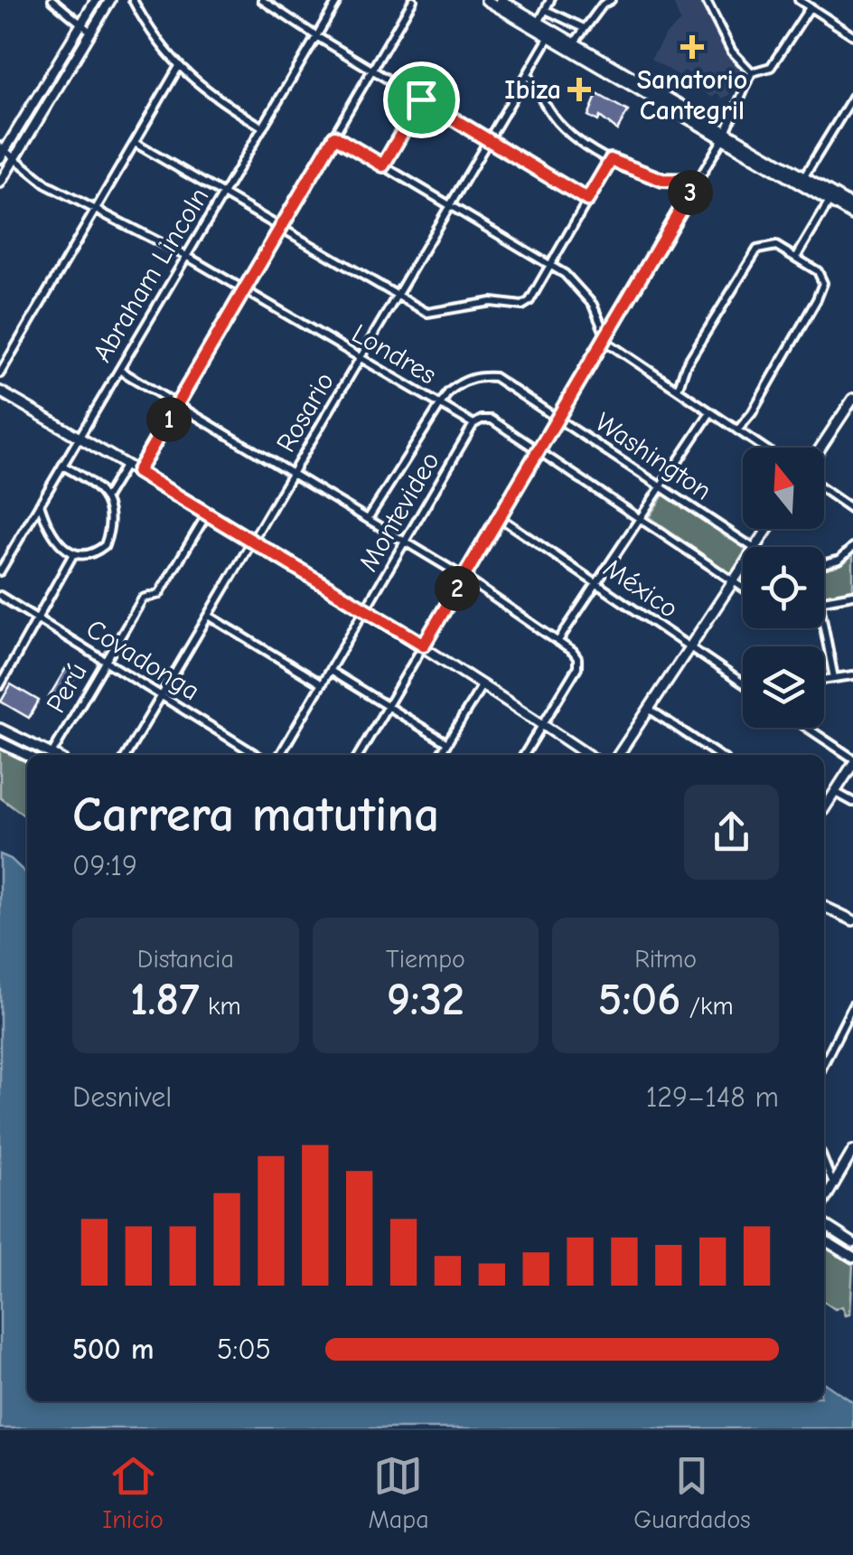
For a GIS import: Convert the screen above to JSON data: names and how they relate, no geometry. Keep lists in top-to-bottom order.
{
  "streets": {
    "street": [
      "Abraham Lincoln",
      "Londres",
      "Rosario",
      "Washington",
      "Montevideo",
      "México",
      "Covadonga",
      "Perú"
    ]
  },
  "crossings": [
    ["Abraham Lincoln", "Londres"],
    ["Londres", "Rosario"],
    ["Londres", "Washington"],
    ["Londres", "Montevideo"],
    ["Rosario", "Covadonga"],
    ["Covadonga", "Perú"]
  ],
  "places": {
    "health": ["Sanatorio Cantegril", "Ibiza"]
  },
  "north": "top",
  "page": {
    "pins": ["3", "1", "2"],
    "heading": ["Carrera matutina", "09:19"],
    "stats": [
      ["Distancia", "1.87 km"],
      ["Tiempo", "9:32"],
      ["Ritmo", "5:06 /km"]
    ],
    "chart": ["Desnivel", "129–148 m"],
    "list": [
      {
        "name": "500 m",
        "note": "5:05"
      }
    ],
    "tabs": ["Inicio", "Mapa", "Guardados"]
  }
}
